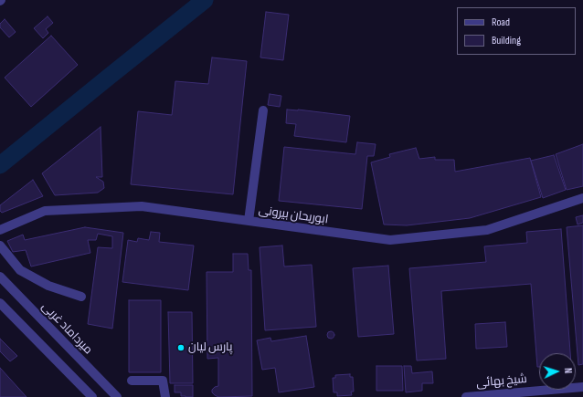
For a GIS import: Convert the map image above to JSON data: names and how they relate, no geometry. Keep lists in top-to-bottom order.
{
  "streets": {
    "street": ["ابوریحان بیرونی", "میرداماد غربی", "شیخ بهائی"]
  },
  "places": ["پارس لیان"],
  "legend": ["Road", "Building"],
  "north": "right"
}
